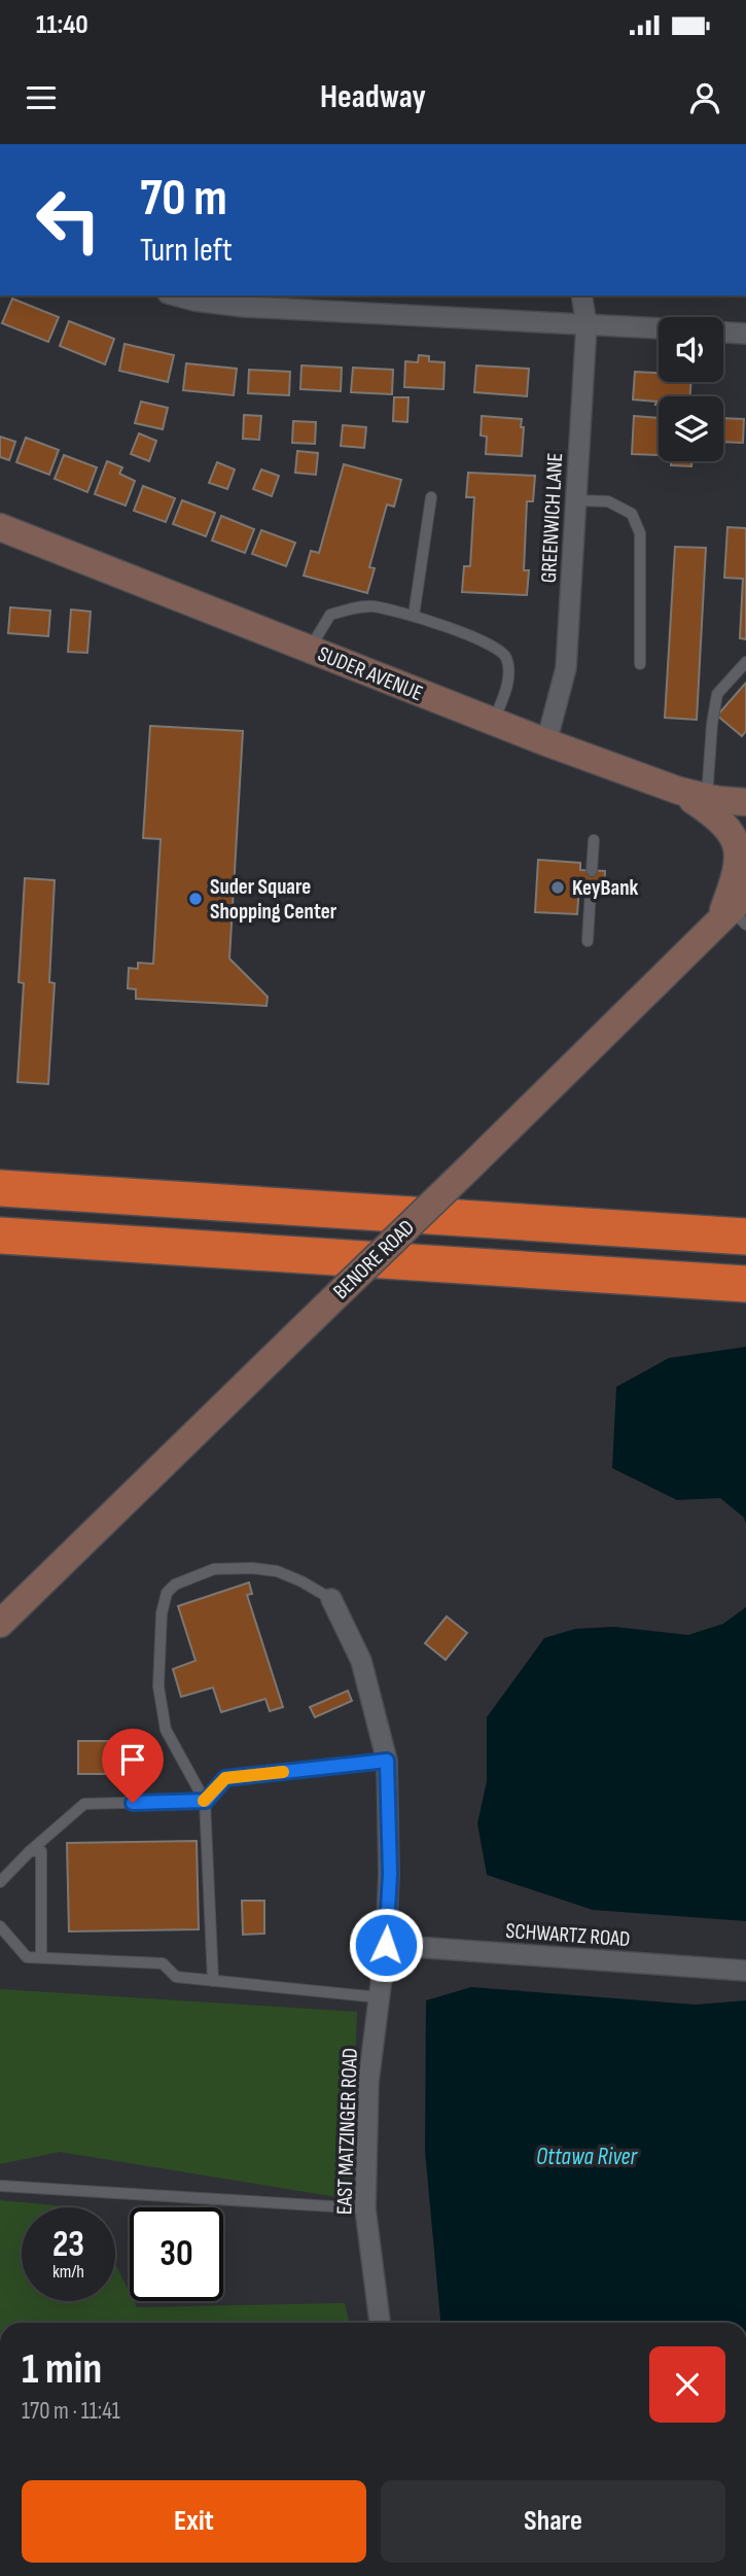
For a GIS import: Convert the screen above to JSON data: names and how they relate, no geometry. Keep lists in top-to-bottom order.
{
  "streets": {
    "street": [
      "GREENWICH LANE",
      "SUDER AVENUE",
      "BENORE ROAD",
      "SCHWARTZ ROAD",
      "EAST MATZINGER ROAD"
    ]
  },
  "crossings": [
    ["GREENWICH LANE", "SUDER AVENUE"],
    ["SUDER AVENUE", "BENORE ROAD"],
    ["SCHWARTZ ROAD", "EAST MATZINGER ROAD"]
  ],
  "water": ["Ottawa River"],
  "places": ["KeyBank", "Suder Square Shopping Center"],
  "page": {
    "status": "11:40",
    "header": "Headway",
    "turn": ["70 m", "Turn left"],
    "speed": "23 km/h",
    "limit": "30",
    "heading": ["1 min", "170 m · 11:41"],
    "buttons": ["Exit", "Share"]
  }
}
